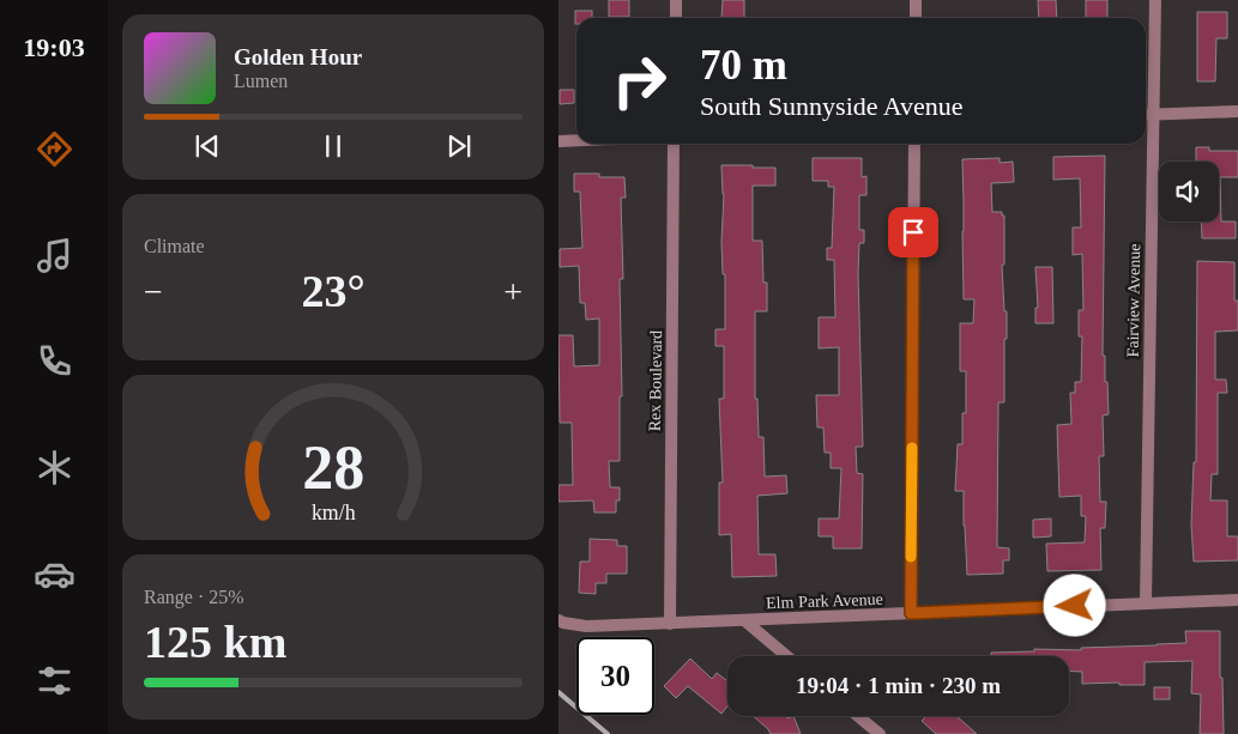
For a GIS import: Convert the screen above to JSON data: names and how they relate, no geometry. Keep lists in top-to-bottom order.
{
  "streets": {
    "street": ["Fairview Avenue", "Rex Boulevard", "Elm Park Avenue"]
  },
  "crossings": [
    ["Fairview Avenue", "Elm Park Avenue"],
    ["Rex Boulevard", "Elm Park Avenue"]
  ],
  "page": {
    "tabs": "19:03",
    "turn": ["70 m", "South Sunnyside Avenue"],
    "song": ["Golden Hour", "Lumen"],
    "tile": [
      "Climate",
      ["Range · 25%", "125 km"]
    ],
    "heat": ["−", "23°", "+"],
    "limit": "30",
    "trip": "19:04 · 1 min · 230 m",
    "gauge": ["28", "km/h"]
  }
}
